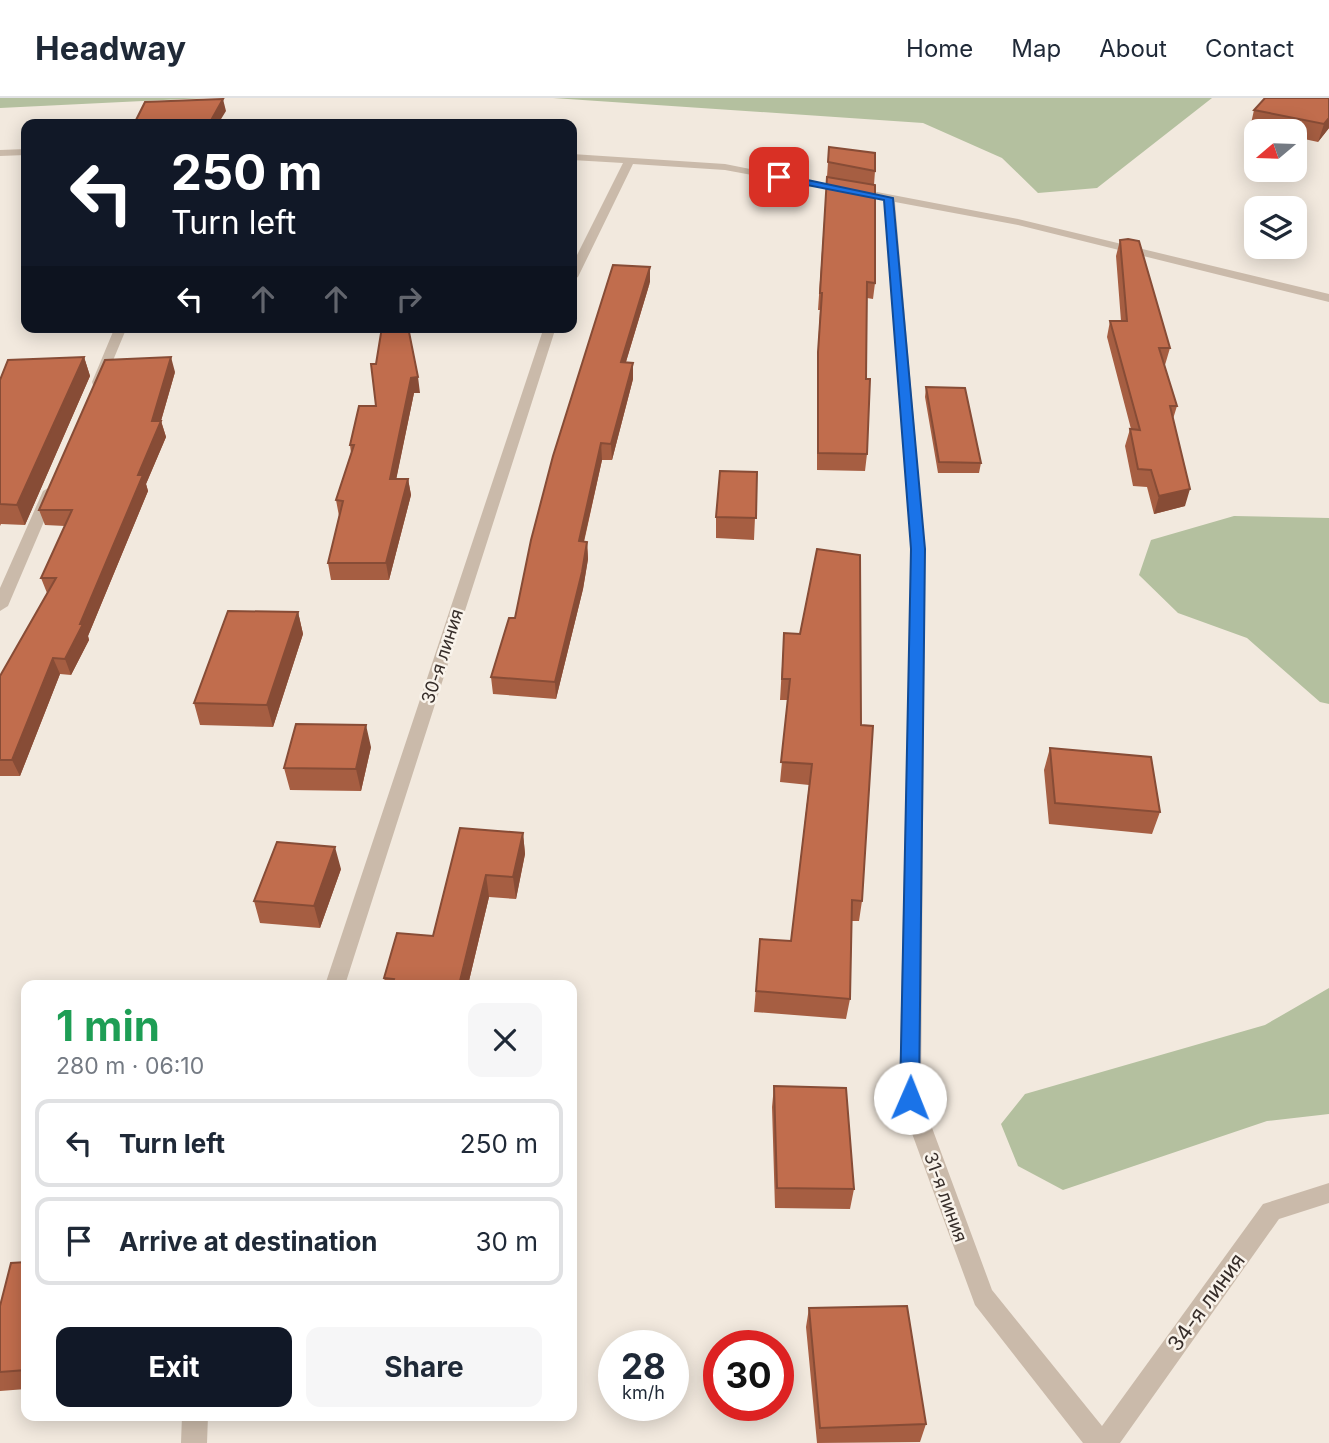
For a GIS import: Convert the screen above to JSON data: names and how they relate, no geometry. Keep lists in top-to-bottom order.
{
  "streets": {
    "street": ["30-я линия", "31-я линия", "34-я линия"]
  },
  "north": "left",
  "page": {
    "header": "Headway",
    "nav": [
      "Home",
      "Map",
      "About",
      "Contact"
    ],
    "turn": ["250 m", "Turn left"],
    "heading": ["1 min", "280 m · 06:10"],
    "list": [
      {
        "name": "Turn left",
        "value": "250 m"
      },
      {
        "name": "Arrive at destination",
        "value": "30 m"
      }
    ],
    "buttons": ["Exit", "Share"],
    "speed": "28 km/h",
    "limit": "30"
  }
}
